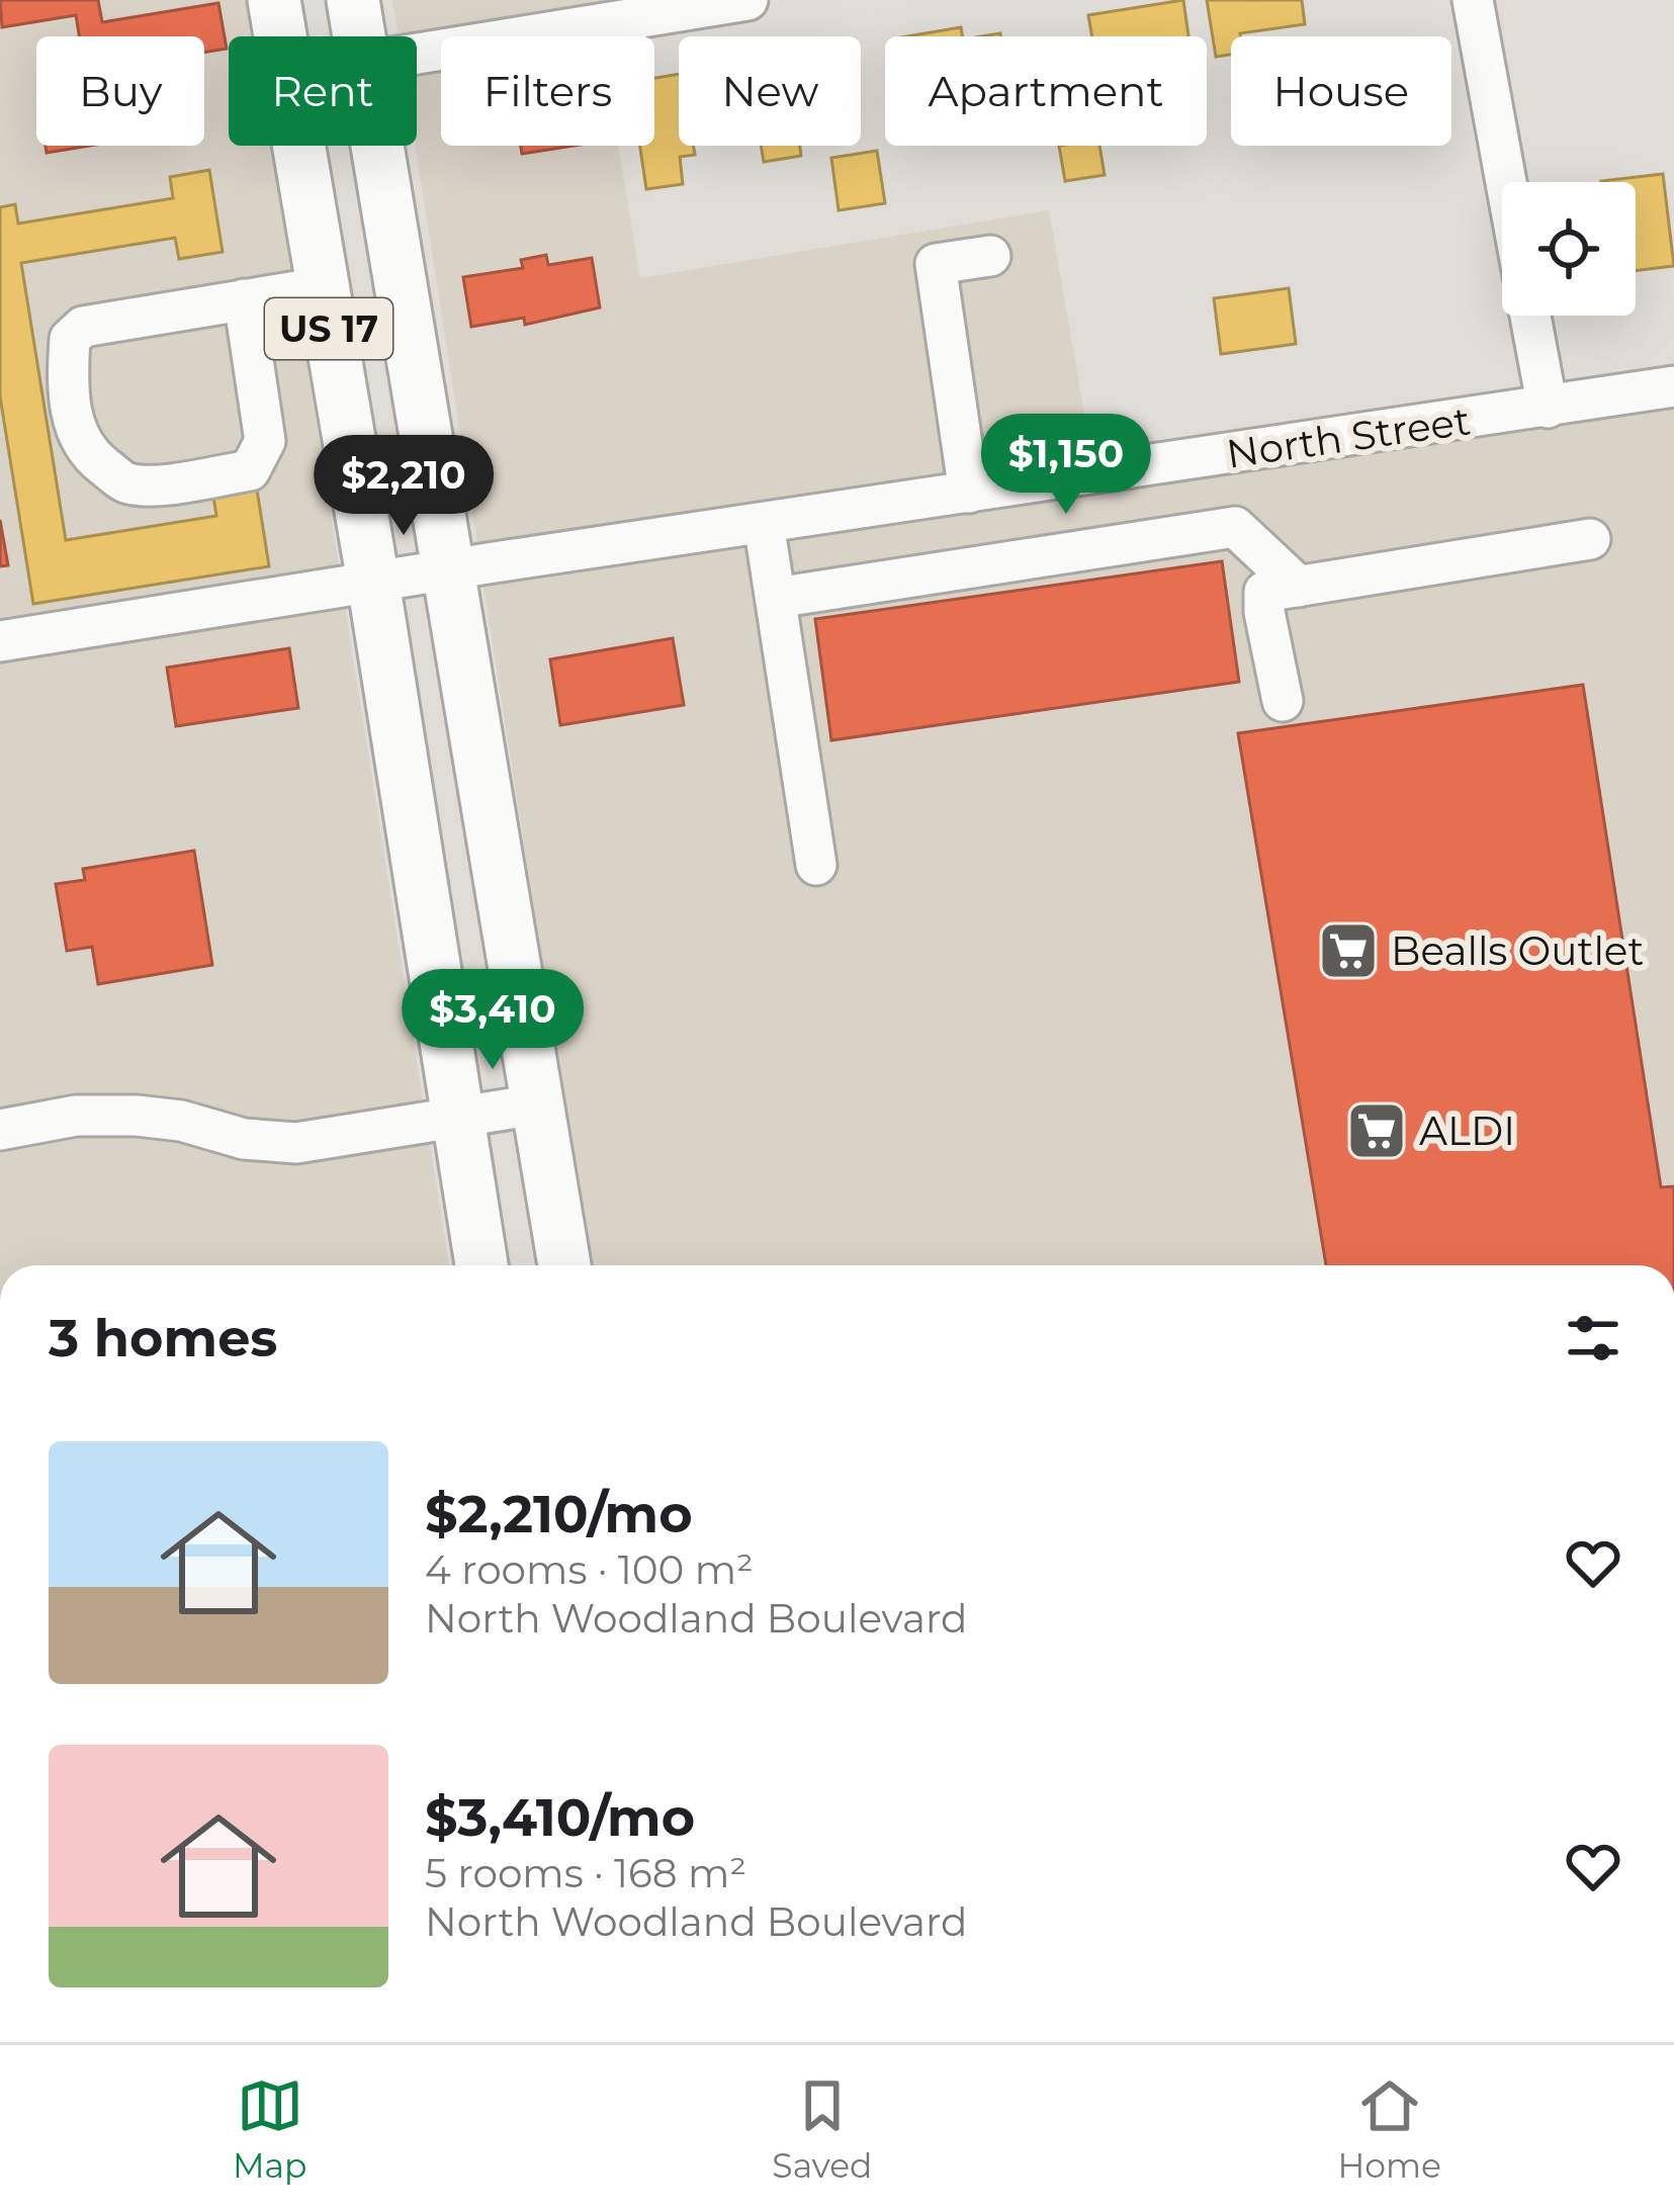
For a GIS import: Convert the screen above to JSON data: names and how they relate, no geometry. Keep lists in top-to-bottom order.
{
  "streets": {
    "main road": ["US 17"],
    "street": ["North Street"]
  },
  "crossings": [
    ["US 17", "North Street"]
  ],
  "places": {
    "supermarket": ["Bealls Outlet", "ALDI"]
  },
  "page": {
    "chip": [
      "Buy",
      "Rent",
      "Filters",
      "New",
      "Apartment",
      "House"
    ],
    "price": ["$1,150", "$2,210", "$3,410"],
    "heading": "3 homes",
    "list": [
      {
        "name": "$2,210/mo",
        "note": "4 rooms · 100 m² · North Woodland Boulevard"
      },
      {
        "name": "$3,410/mo",
        "note": "5 rooms · 168 m² · North Woodland Boulevard"
      }
    ],
    "tabs": ["Map", "Saved", "Home"]
  }
}
